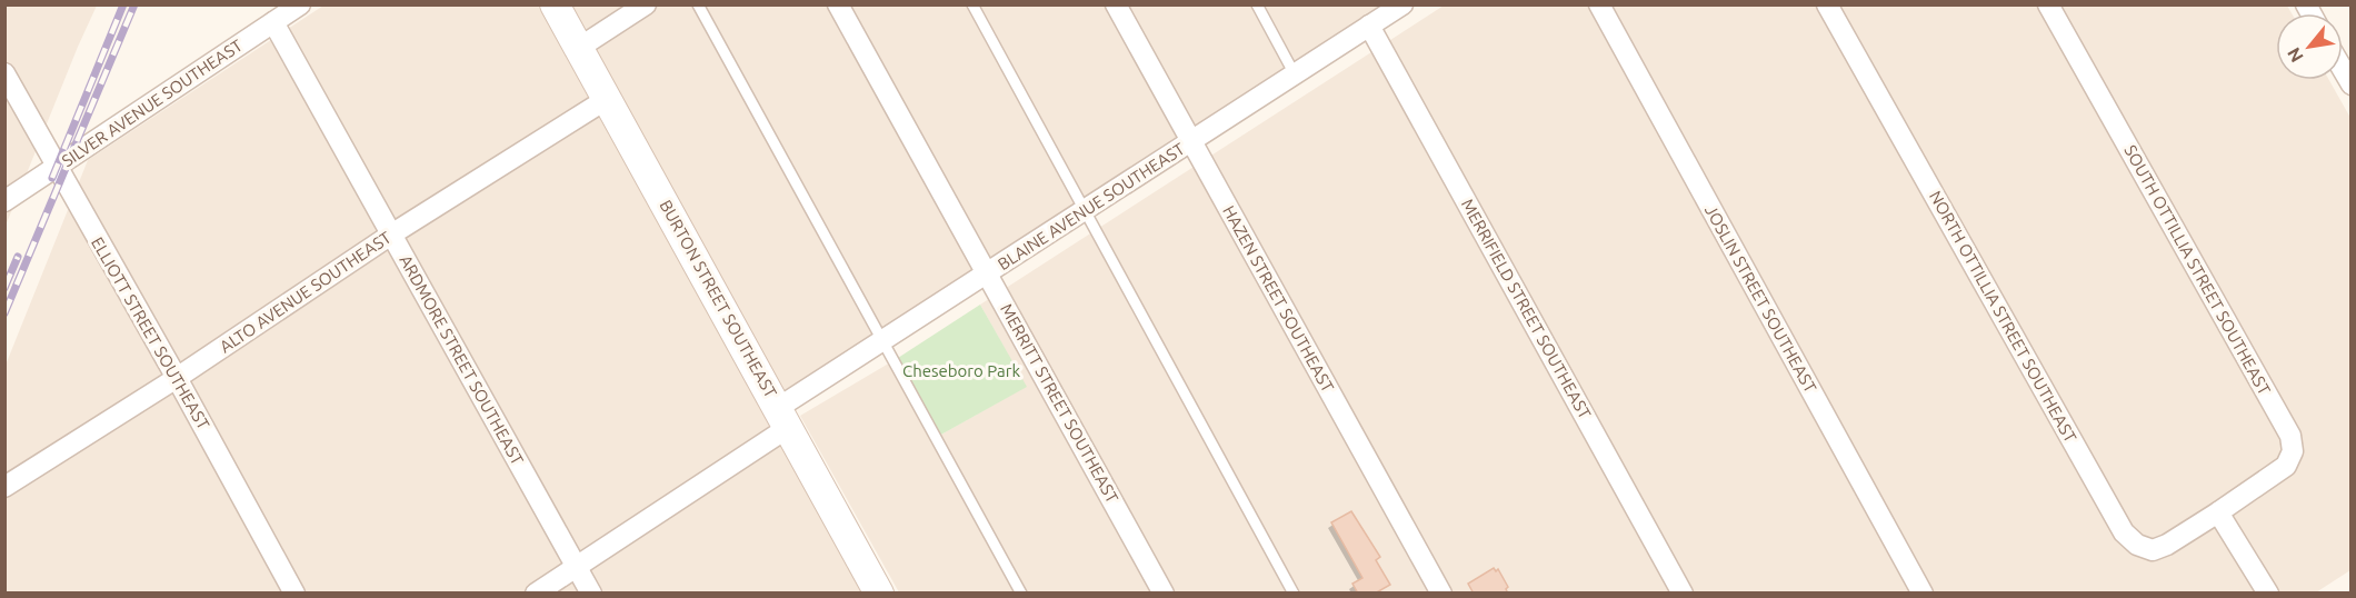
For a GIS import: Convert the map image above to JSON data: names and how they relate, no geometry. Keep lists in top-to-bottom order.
{
  "streets": {
    "main road": ["BURTON STREET SOUTHEAST"],
    "street": [
      "SILVER AVENUE SOUTHEAST",
      "BLAINE AVENUE SOUTHEAST",
      "SOUTH OTTILLIA STREET SOUTHEAST",
      "ALTO AVENUE SOUTHEAST",
      "HAZEN STREET SOUTHEAST",
      "JOSLIN STREET SOUTHEAST",
      "MERRIFIELD STREET SOUTHEAST",
      "NORTH OTTILLIA STREET SOUTHEAST",
      "ELLIOTT STREET SOUTHEAST",
      "ARDMORE STREET SOUTHEAST",
      "MERRITT STREET SOUTHEAST"
    ]
  },
  "crossings": [
    ["SILVER AVENUE SOUTHEAST", "ELLIOTT STREET SOUTHEAST"],
    ["SILVER AVENUE SOUTHEAST", "ARDMORE STREET SOUTHEAST"],
    ["BLAINE AVENUE SOUTHEAST", "BURTON STREET SOUTHEAST"],
    ["BLAINE AVENUE SOUTHEAST", "HAZEN STREET SOUTHEAST"],
    ["BLAINE AVENUE SOUTHEAST", "MERRIFIELD STREET SOUTHEAST"],
    ["BLAINE AVENUE SOUTHEAST", "ARDMORE STREET SOUTHEAST"],
    ["BLAINE AVENUE SOUTHEAST", "MERRITT STREET SOUTHEAST"],
    ["SOUTH OTTILLIA STREET SOUTHEAST", "NORTH OTTILLIA STREET SOUTHEAST"],
    ["ALTO AVENUE SOUTHEAST", "BURTON STREET SOUTHEAST"],
    ["ALTO AVENUE SOUTHEAST", "ELLIOTT STREET SOUTHEAST"],
    ["ALTO AVENUE SOUTHEAST", "ARDMORE STREET SOUTHEAST"]
  ],
  "parks": ["Cheseboro Park"],
  "north": "bottom left"
}
